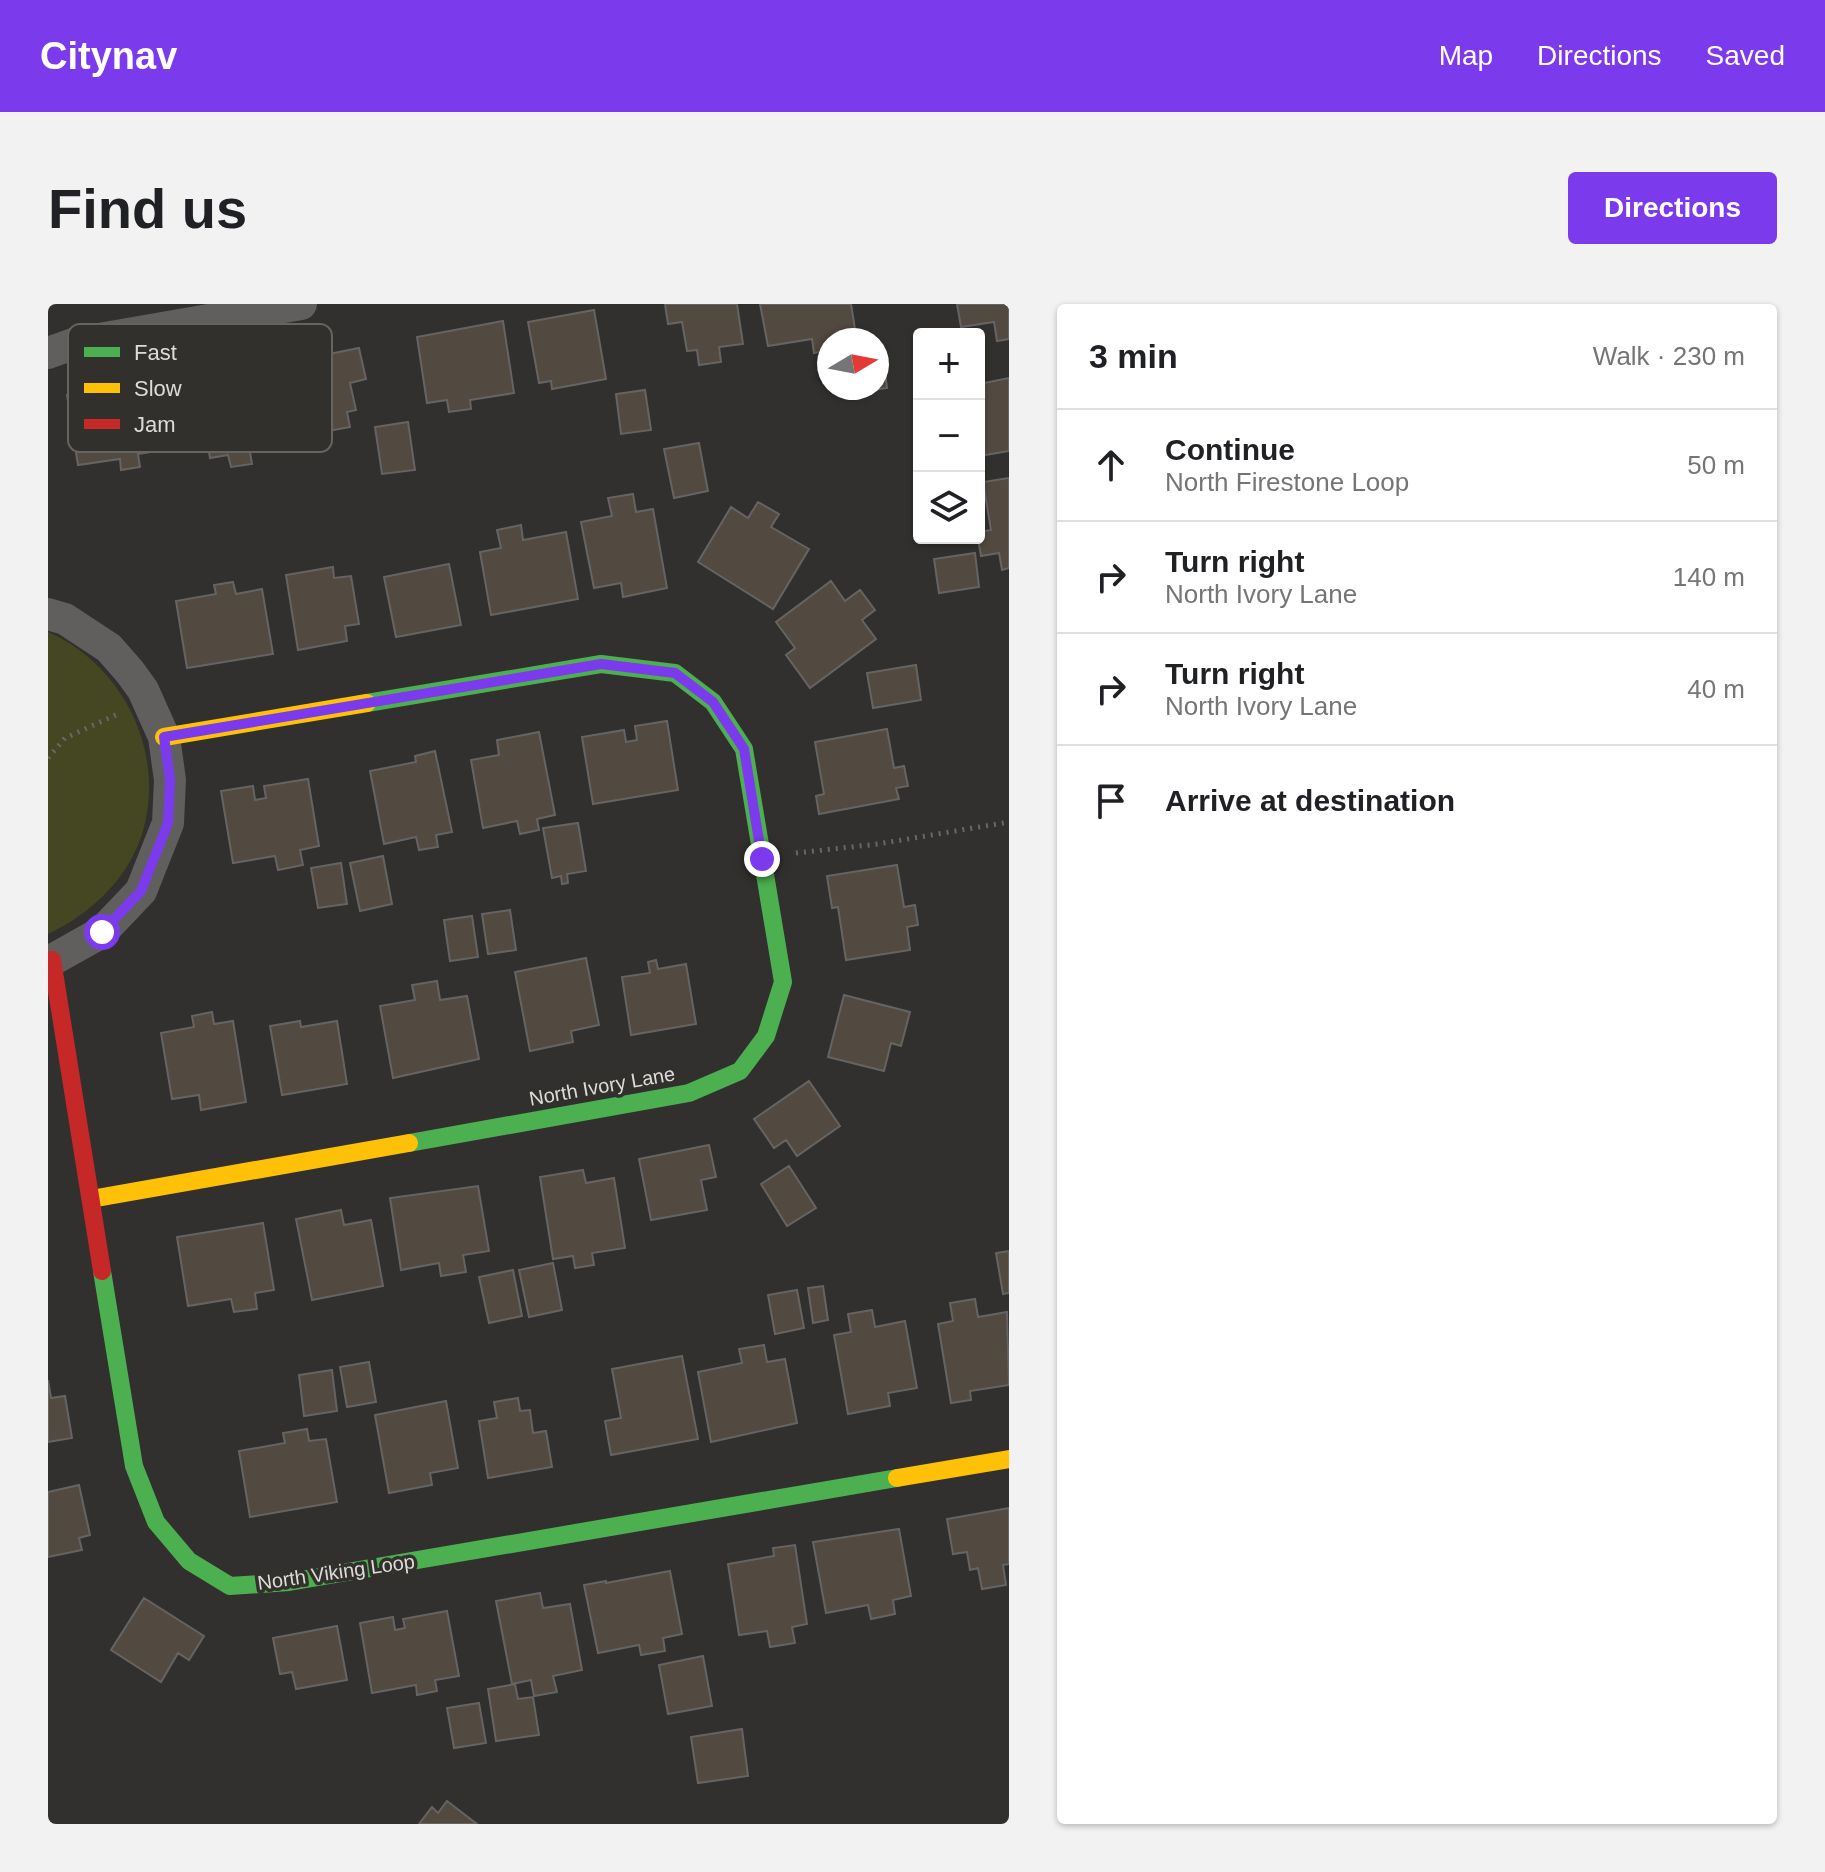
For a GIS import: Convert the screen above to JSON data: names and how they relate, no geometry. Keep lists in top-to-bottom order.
{
  "streets": {
    "street": ["North Ivory Lane", "North Viking Loop"]
  },
  "crossings": [
    ["North Ivory Lane", "North Viking Loop"]
  ],
  "legend": ["Fast", "Slow", "Jam"],
  "north": "right",
  "page": {
    "header": "Citynav",
    "nav": ["Map", "Directions", "Saved"],
    "buttons": "Directions",
    "title": "Find us",
    "heading": ["3 min", "Walk · 230 m"],
    "map_buttons": ["+", "−"],
    "list": [
      ["Continue", "North Firestone Loop", "50 m"],
      ["Turn right", "North Ivory Lane", "140 m"],
      ["Turn right", "North Ivory Lane", "40 m"],
      "Arrive at destination"
    ]
  }
}
